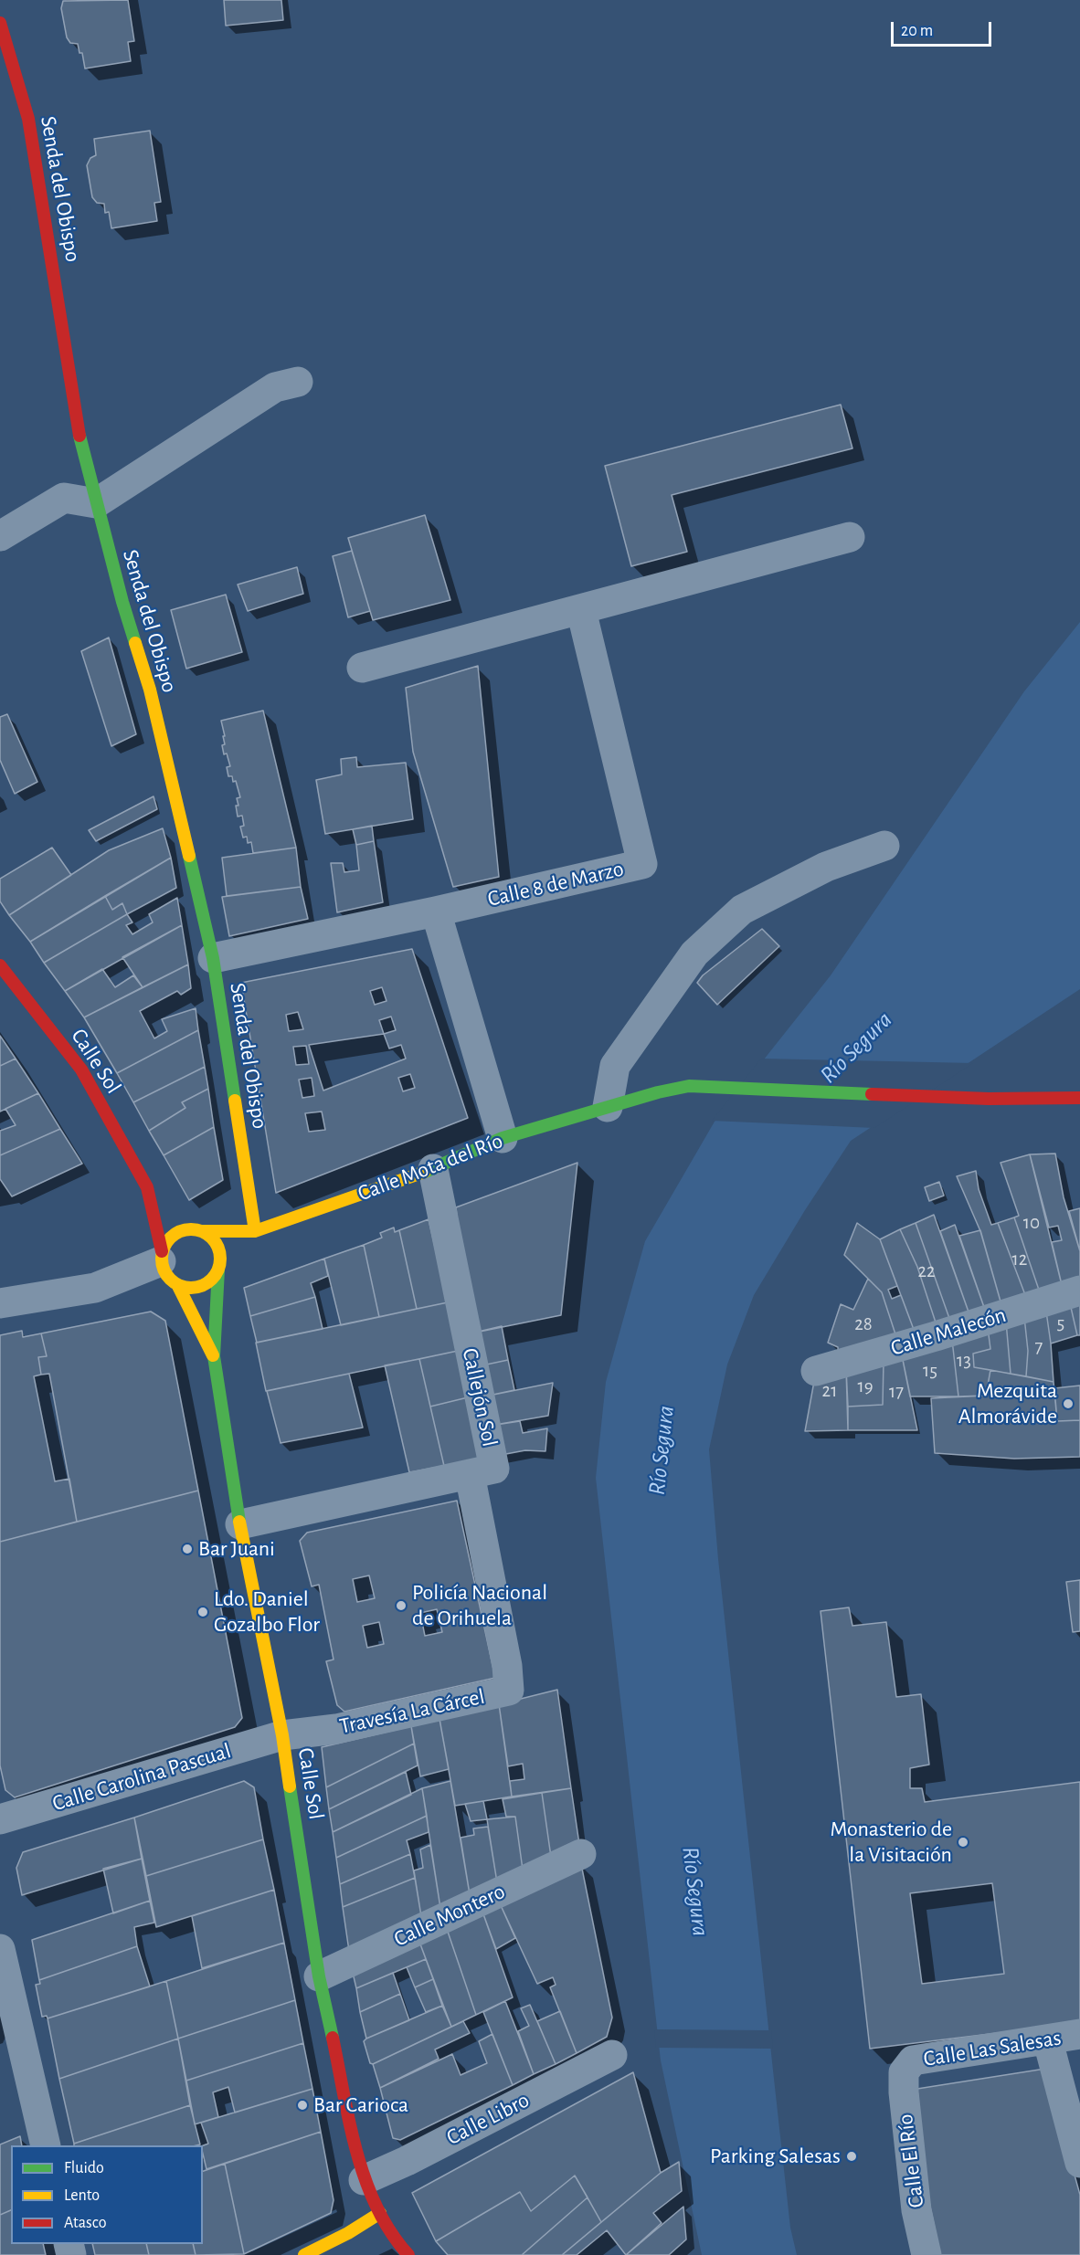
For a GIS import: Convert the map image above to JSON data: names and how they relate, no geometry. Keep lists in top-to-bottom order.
{
  "streets": {
    "street": [
      "Senda del Obispo",
      "Calle 8 de Marzo",
      "Calle Sol",
      "Calle Mota del Río",
      "Calle Malecón",
      "Callejón Sol",
      "Travesía La Cárcel",
      "Calle Carolina Pascual",
      "Calle Montero",
      "Calle Las Salesas",
      "Calle Libro",
      "Calle El Río"
    ]
  },
  "crossings": [
    ["Senda del Obispo", "Calle 8 de Marzo"],
    ["Senda del Obispo", "Calle Mota del Río"],
    ["Calle Sol", "Calle Mota del Río"],
    ["Calle Sol", "Callejón Sol"],
    ["Calle Sol", "Travesía La Cárcel"],
    ["Calle Sol", "Calle Carolina Pascual"],
    ["Calle Sol", "Calle Montero"],
    ["Calle Sol", "Calle Libro"],
    ["Calle Mota del Río", "Callejón Sol"],
    ["Callejón Sol", "Travesía La Cárcel"],
    ["Travesía La Cárcel", "Calle Carolina Pascual"],
    ["Calle Las Salesas", "Calle El Río"]
  ],
  "water": ["Río Segura"],
  "places": [
    "Mezquita Almorávide",
    "Bar Juani",
    "Policía Nacional de Orihuela",
    "Ldo. Daniel Gozalbo Flor",
    "Monasterio de la Visitación",
    "Bar Carioca",
    "Parking Salesas"
  ],
  "house_numbers": [
    "10",
    "12",
    "22",
    "5",
    "28",
    "7",
    "13",
    "15",
    "19",
    "21",
    "17"
  ],
  "legend": ["Fluido", "Lento", "Atasco"],
  "scale_bar": "20 m"
}
